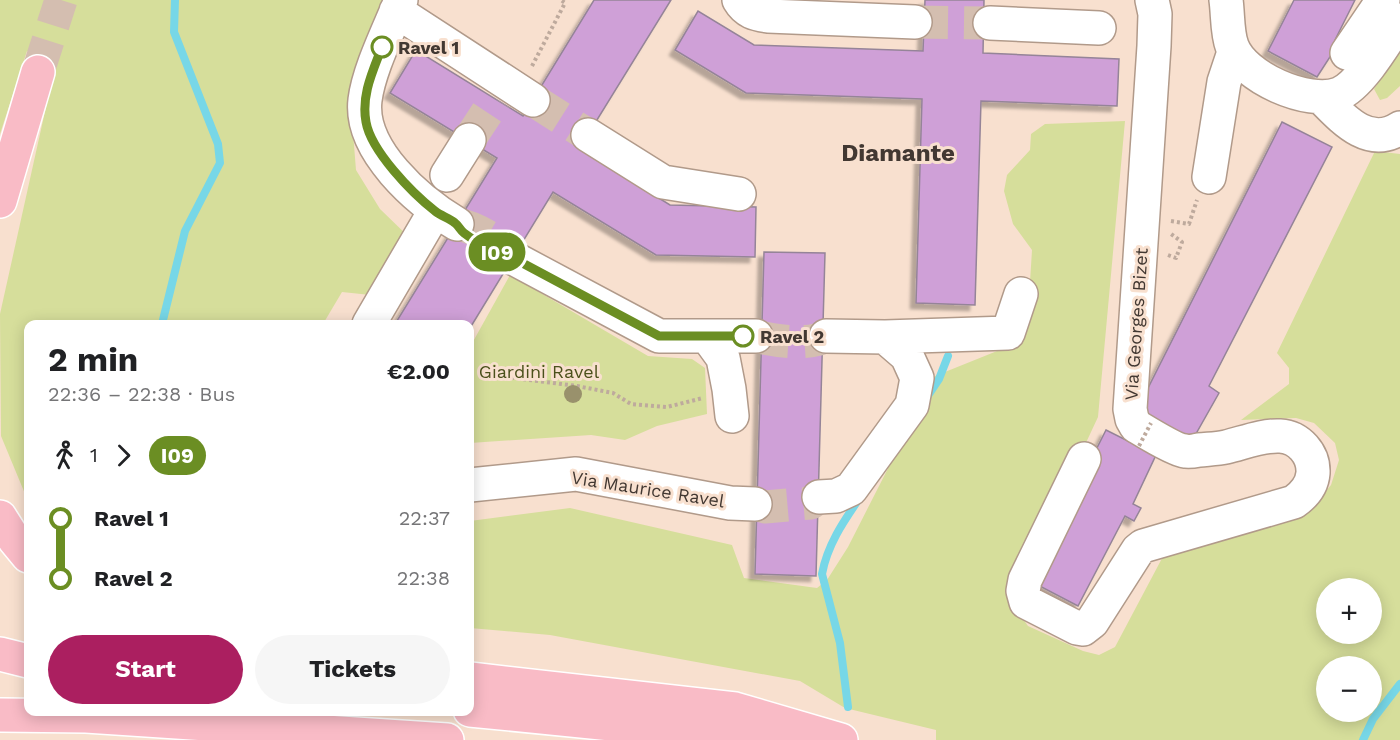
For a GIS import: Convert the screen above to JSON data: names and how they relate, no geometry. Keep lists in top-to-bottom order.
{
  "streets": {
    "street": ["Via Georges Bizet", "Via Maurice Ravel"]
  },
  "districts": ["Diamante"],
  "parks": ["Giardini Ravel"],
  "places": ["Ravel 1", "Ravel 2"],
  "lines": ["bus line I09"],
  "page": {
    "on_map": "I09",
    "heading": ["2 min", "22:36 – 22:38 · Bus", "€2.00"],
    "legs": ["1", "I09"],
    "list": [
      {
        "name": "Ravel 1",
        "value": "22:37"
      },
      {
        "name": "Ravel 2",
        "value": "22:38"
      }
    ],
    "map_buttons": ["+", "−"],
    "buttons": ["Start", "Tickets"]
  }
}
